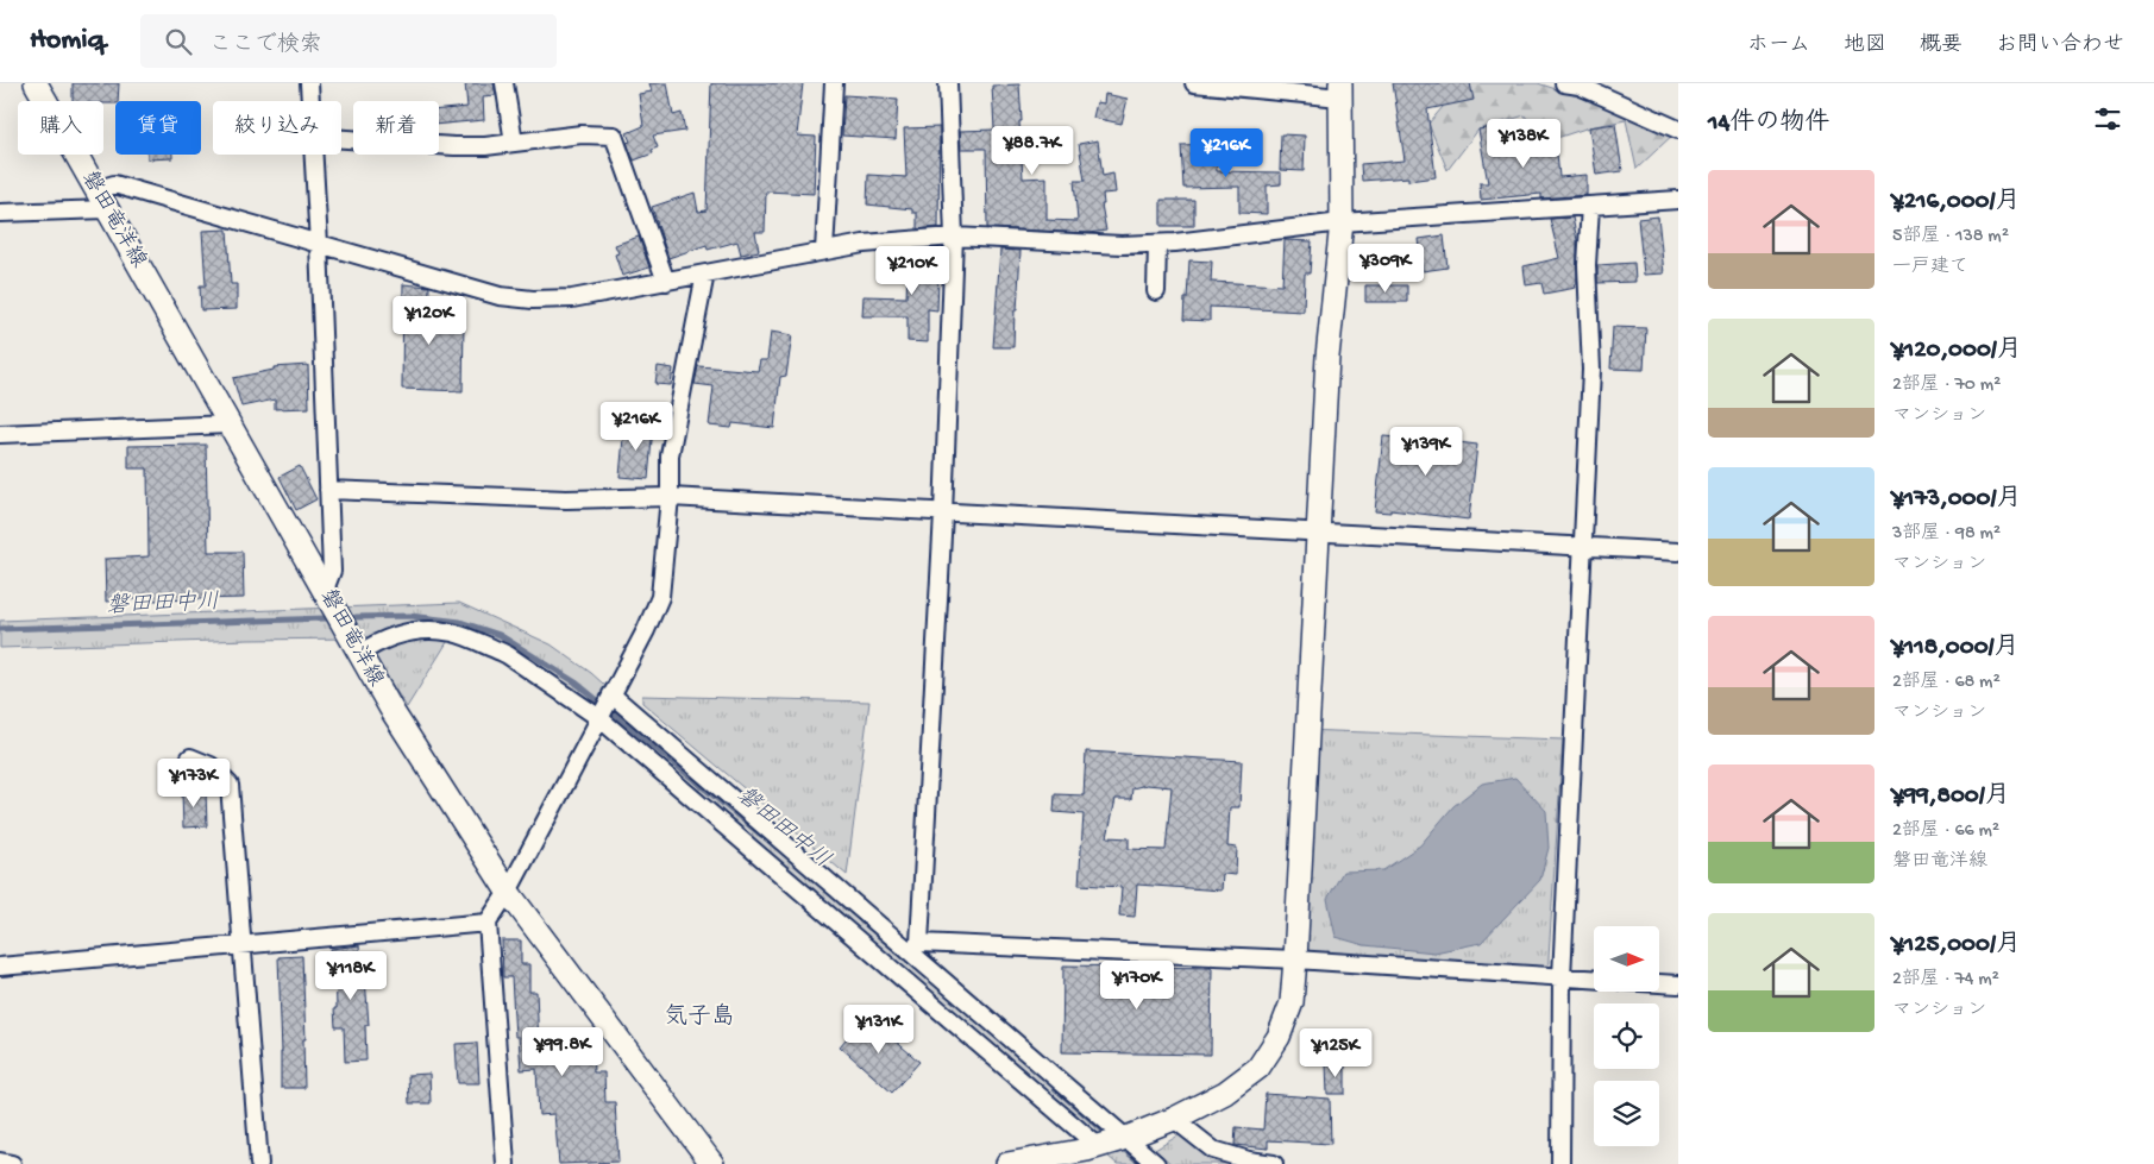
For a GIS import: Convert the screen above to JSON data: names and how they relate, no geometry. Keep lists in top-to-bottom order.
{
  "streets": {
    "main road": ["磐田竜洋線"]
  },
  "districts": ["気子島"],
  "water": ["磐田田中川"],
  "north": "right",
  "page": {
    "header": "Homiq",
    "search": "ここで検索",
    "nav": [
      "ホーム",
      "地図",
      "概要",
      "お問い合わせ"
    ],
    "heading": "14件の物件",
    "chip": [
      "購入",
      "賃貸",
      "絞り込み",
      "新着"
    ],
    "price": [
      "¥138K",
      "¥88.7K",
      "¥216K",
      "¥309K",
      "¥210K",
      "¥120K",
      "¥216K",
      "¥139K",
      "¥173K",
      "¥118K",
      "¥170K",
      "¥131K",
      "¥99.8K",
      "¥125K"
    ],
    "list": [
      {
        "name": "¥216,000/月",
        "note": "5部屋 · 138 m² · 一戸建て"
      },
      {
        "name": "¥120,000/月",
        "note": "2部屋 · 70 m² · マンション"
      },
      {
        "name": "¥173,000/月",
        "note": "3部屋 · 98 m² · マンション"
      },
      {
        "name": "¥118,000/月",
        "note": "2部屋 · 68 m² · マンション"
      },
      {
        "name": "¥99,800/月",
        "note": "2部屋 · 66 m² · 磐田竜洋線"
      },
      {
        "name": "¥125,000/月",
        "note": "2部屋 · 74 m² · マンション"
      }
    ]
  }
}
